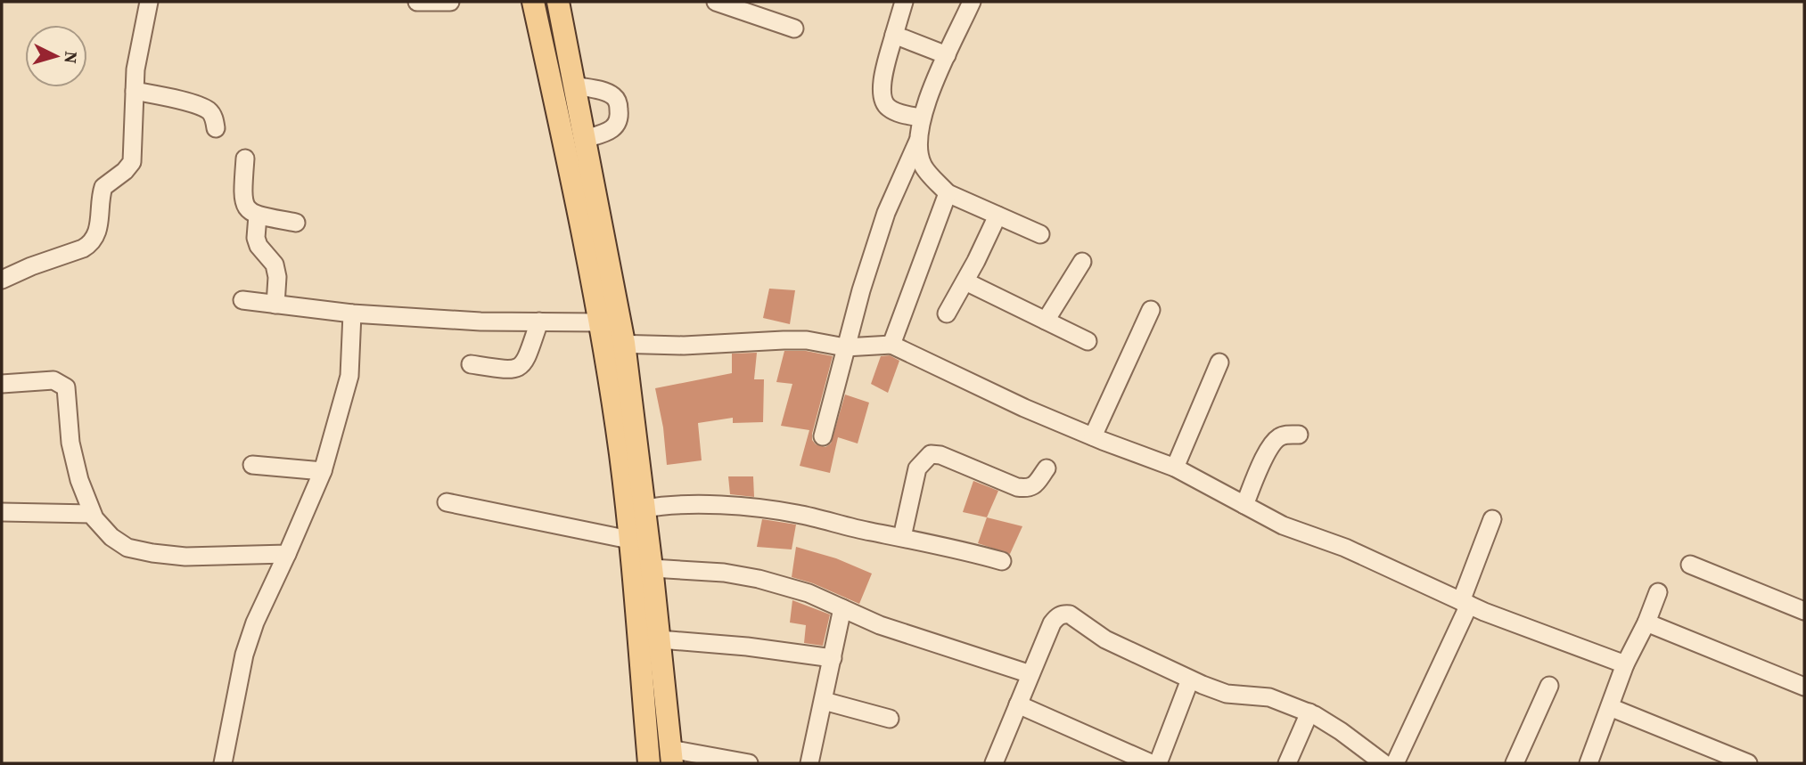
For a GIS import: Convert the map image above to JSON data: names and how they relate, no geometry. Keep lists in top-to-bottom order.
{
  "north": "right"
}
